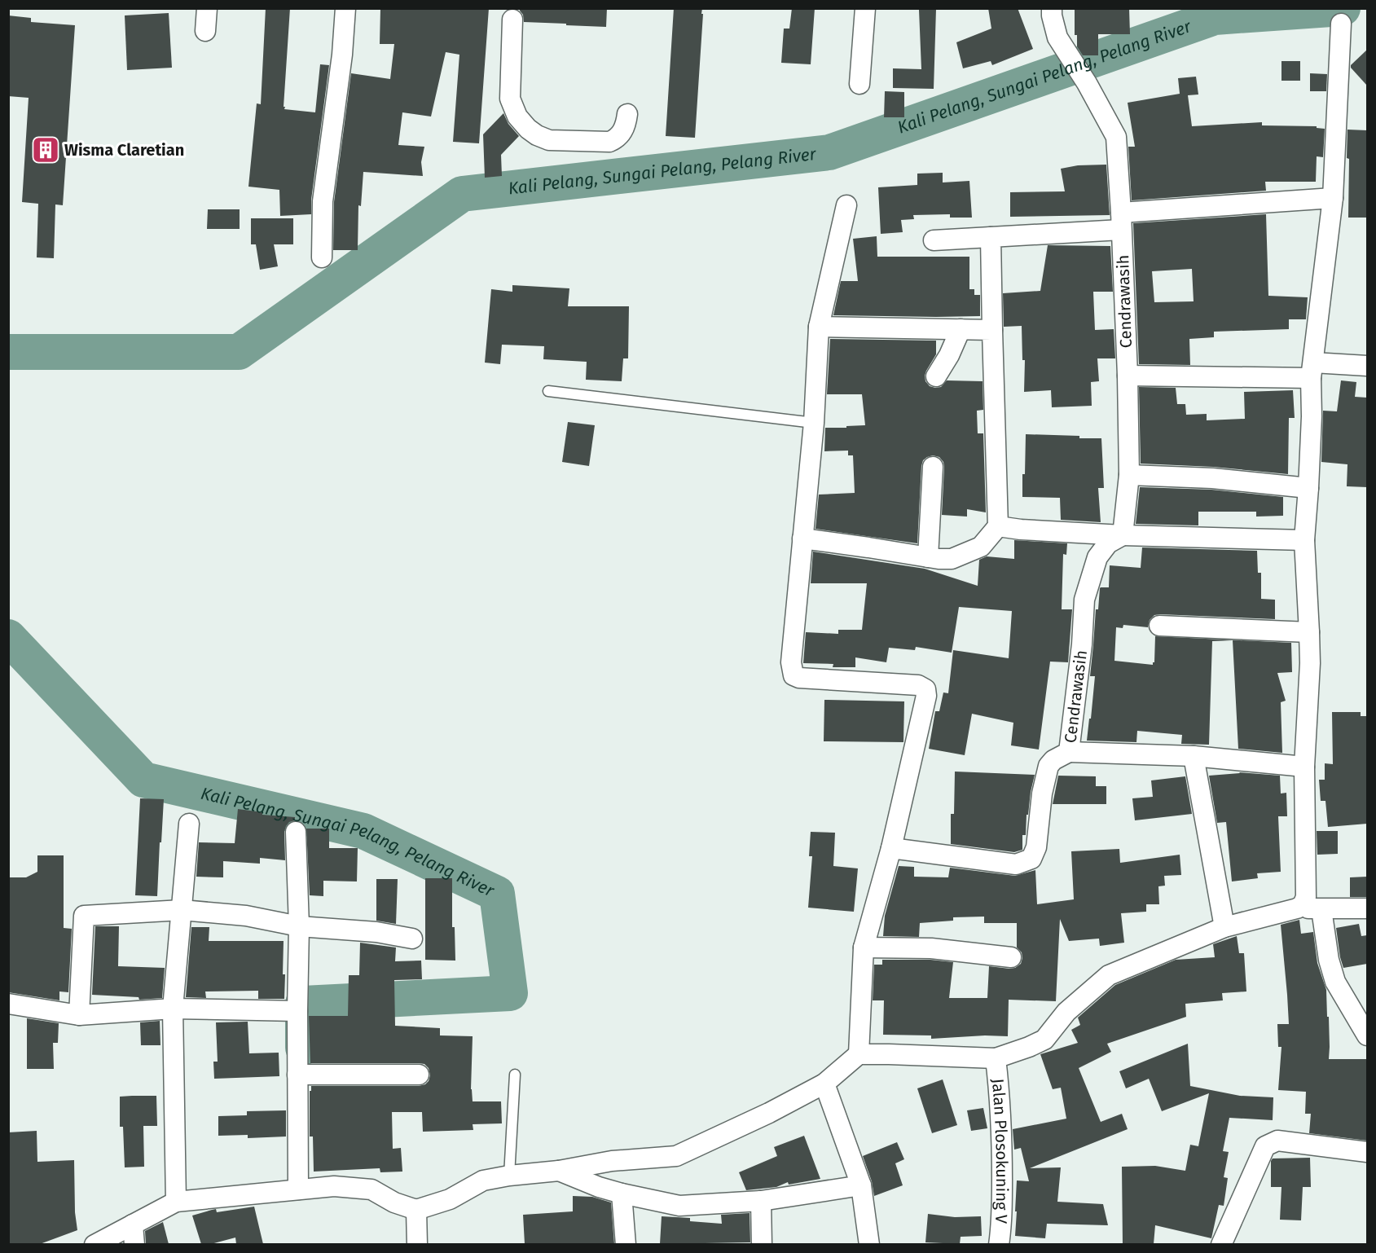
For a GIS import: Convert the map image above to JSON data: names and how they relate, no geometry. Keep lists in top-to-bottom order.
{
  "streets": {
    "street": ["Cendrawasih", "Jalan Plosokuning V"]
  },
  "water": ["Kali Pelang, Sungai Pelang, Pelang River"],
  "places": {
    "building": ["Wisma Claretian"]
  }
}
